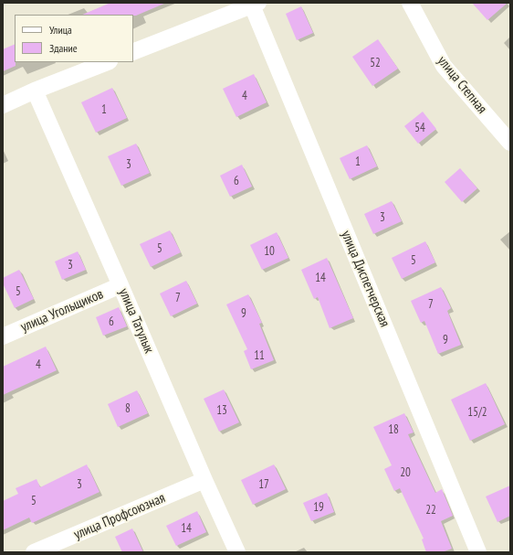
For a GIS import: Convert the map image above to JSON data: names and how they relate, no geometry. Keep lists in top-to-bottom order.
{
  "streets": {
    "street": [
      "улица Степная",
      "улица Диспетчерская",
      "улица Угольщиков",
      "улица Татулык",
      "улица Профсоюзная"
    ]
  },
  "crossings": [
    ["улица Угольщиков", "улица Татулык"],
    ["улица Татулык", "улица Профсоюзная"]
  ],
  "house_numbers": [
    "52",
    "4",
    "1",
    "54",
    "1",
    "3",
    "6",
    "3",
    "5",
    "10",
    "5",
    "3",
    "14",
    "5",
    "7",
    "7",
    "9",
    "6",
    "9",
    "11",
    "4",
    "8",
    "13",
    "15/2",
    "18",
    "20",
    "3",
    "17",
    "5",
    "19",
    "22",
    "14"
  ],
  "legend": ["Улица", "Здание"]
}
